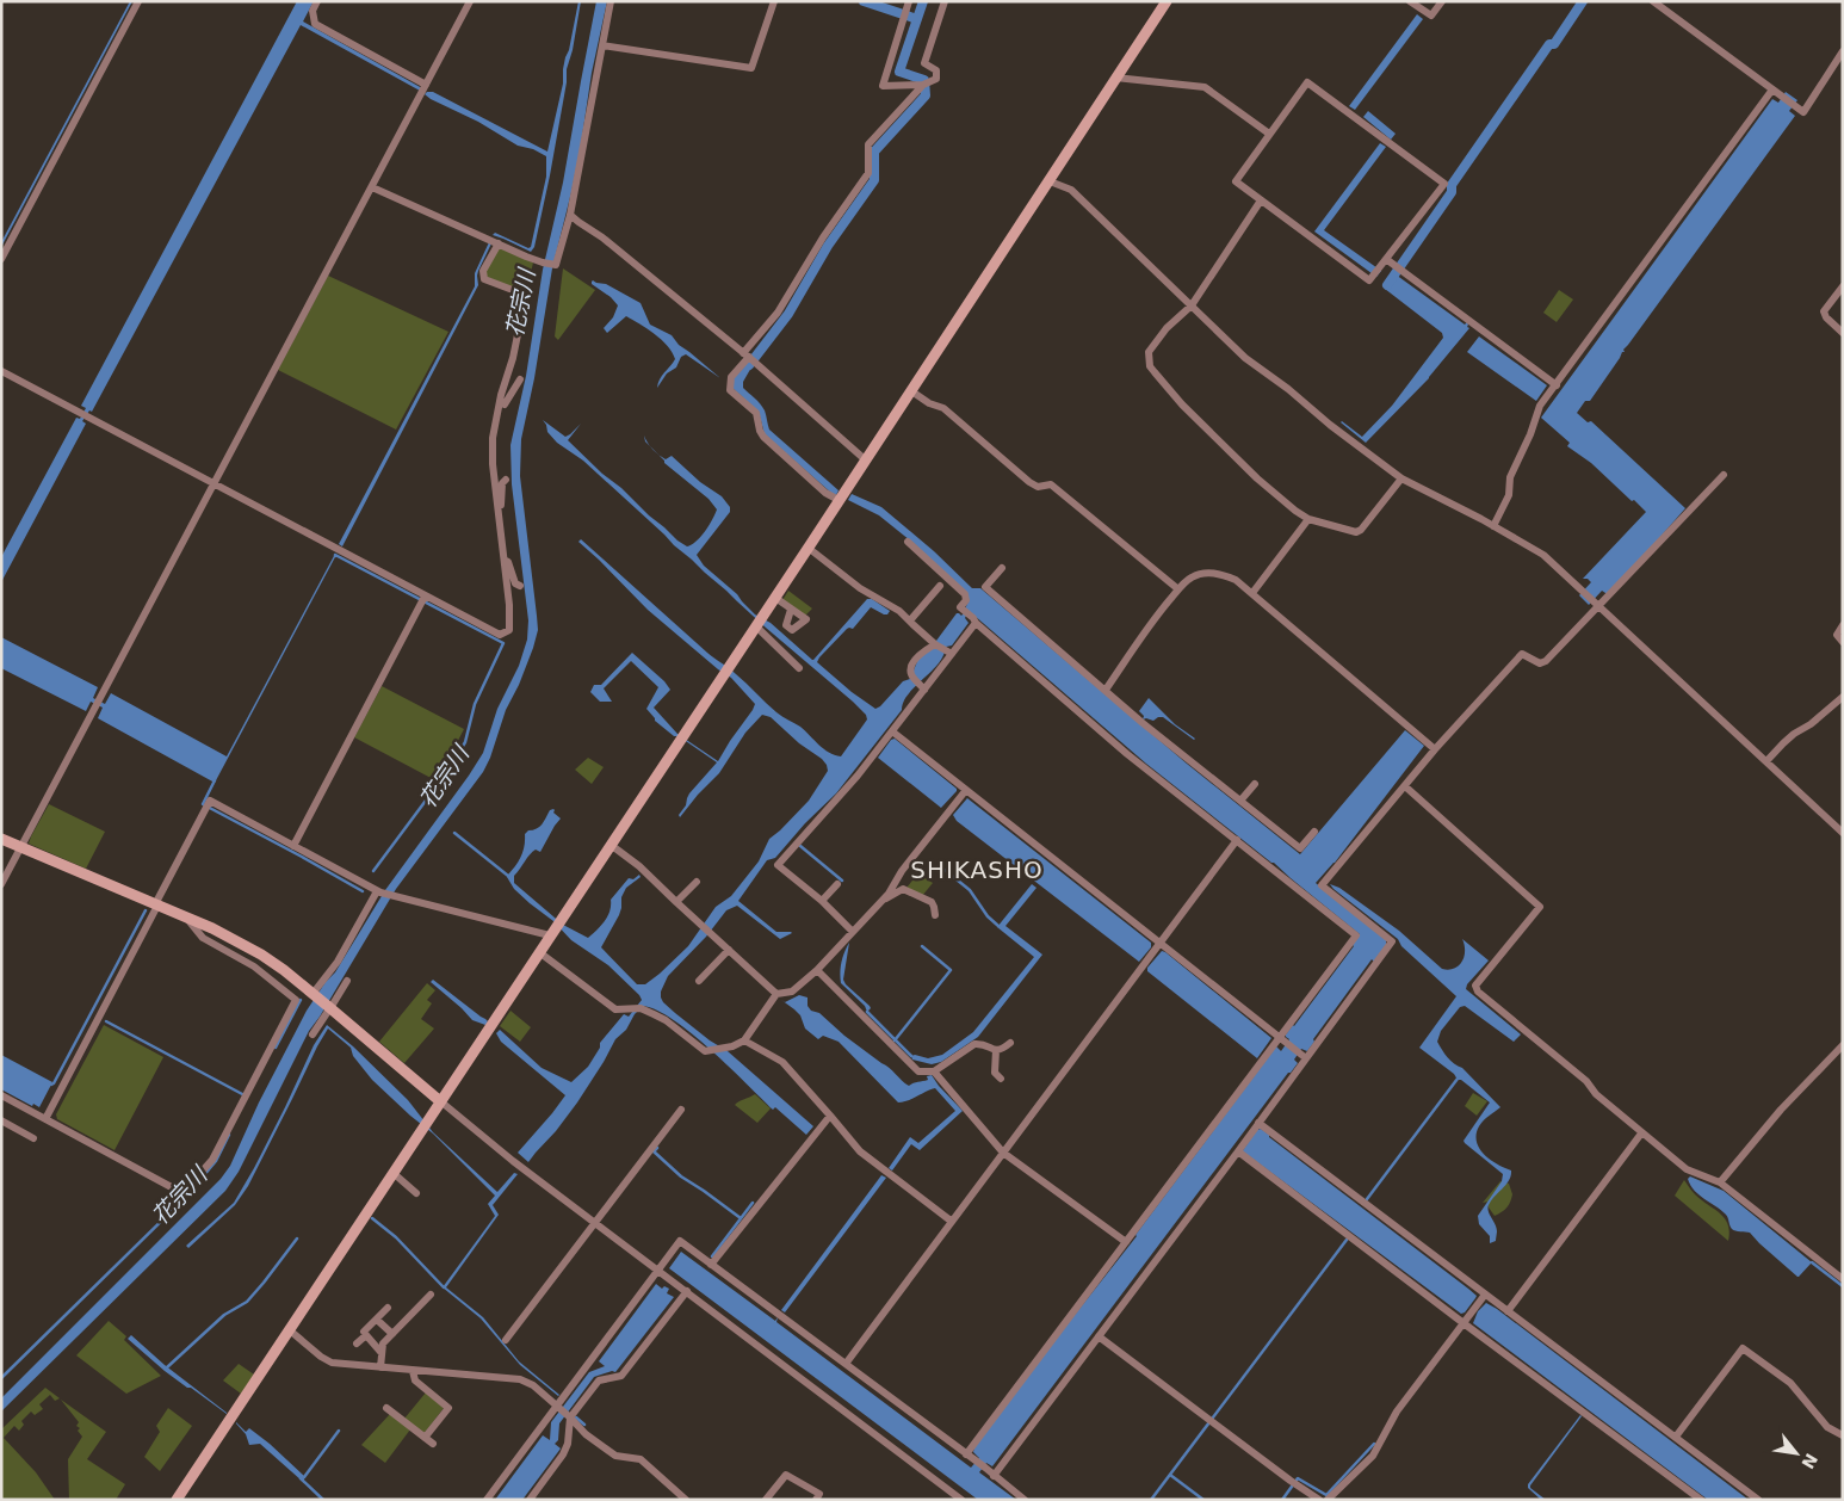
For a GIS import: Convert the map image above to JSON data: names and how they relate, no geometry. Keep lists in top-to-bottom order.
{
  "districts": ["SHIKASHO"],
  "water": ["花宗川"],
  "north": "bottom right"
}
